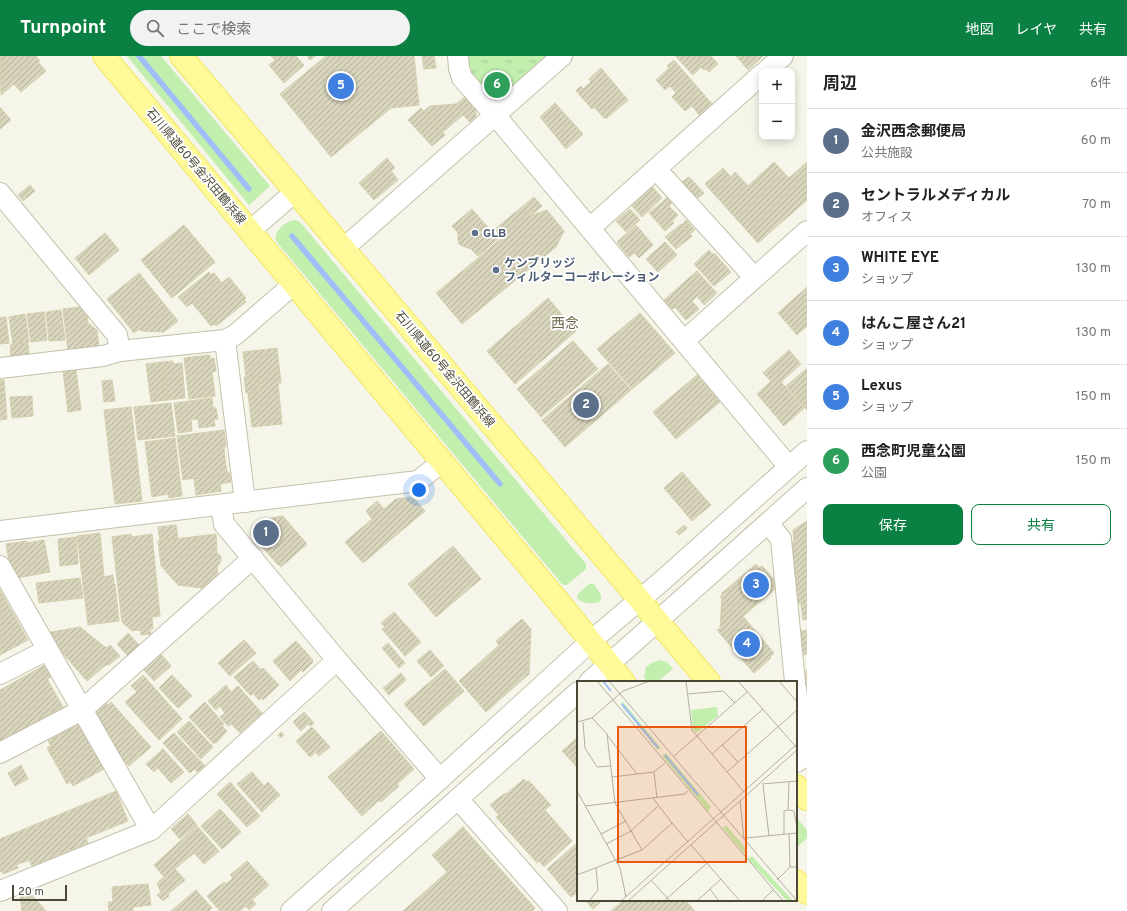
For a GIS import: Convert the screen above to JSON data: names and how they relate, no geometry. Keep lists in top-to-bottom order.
{
  "streets": {
    "main road": ["石川県道60号金沢田鶴浜線"]
  },
  "districts": ["西念"],
  "places": ["GLB", "ケンブリッジ フィルターコーポレーション"],
  "scale_bar": "20 m",
  "page": {
    "header": "Turnpoint",
    "search": "ここで検索",
    "nav": ["地図", "レイヤ", "共有"],
    "heading": ["周辺", "6件"],
    "map_buttons": ["+", "−"],
    "pins": [
      "6",
      "5",
      "2",
      "1",
      "3",
      "4"
    ],
    "list": [
      {
        "mark": "1",
        "name": "金沢西念郵便局",
        "note": "公共施設",
        "value": "60 m"
      },
      {
        "mark": "2",
        "name": "セントラルメディカル",
        "note": "オフィス",
        "value": "70 m"
      },
      {
        "mark": "3",
        "name": "WHITE EYE",
        "note": "ショップ",
        "value": "130 m"
      },
      {
        "mark": "4",
        "name": "はんこ屋さん21",
        "note": "ショップ",
        "value": "130 m"
      },
      {
        "mark": "5",
        "name": "Lexus",
        "note": "ショップ",
        "value": "150 m"
      },
      {
        "mark": "6",
        "name": "西念町児童公園",
        "note": "公園",
        "value": "150 m"
      }
    ],
    "buttons": ["保存", "共有"],
    "scale": "20 m"
  }
}
